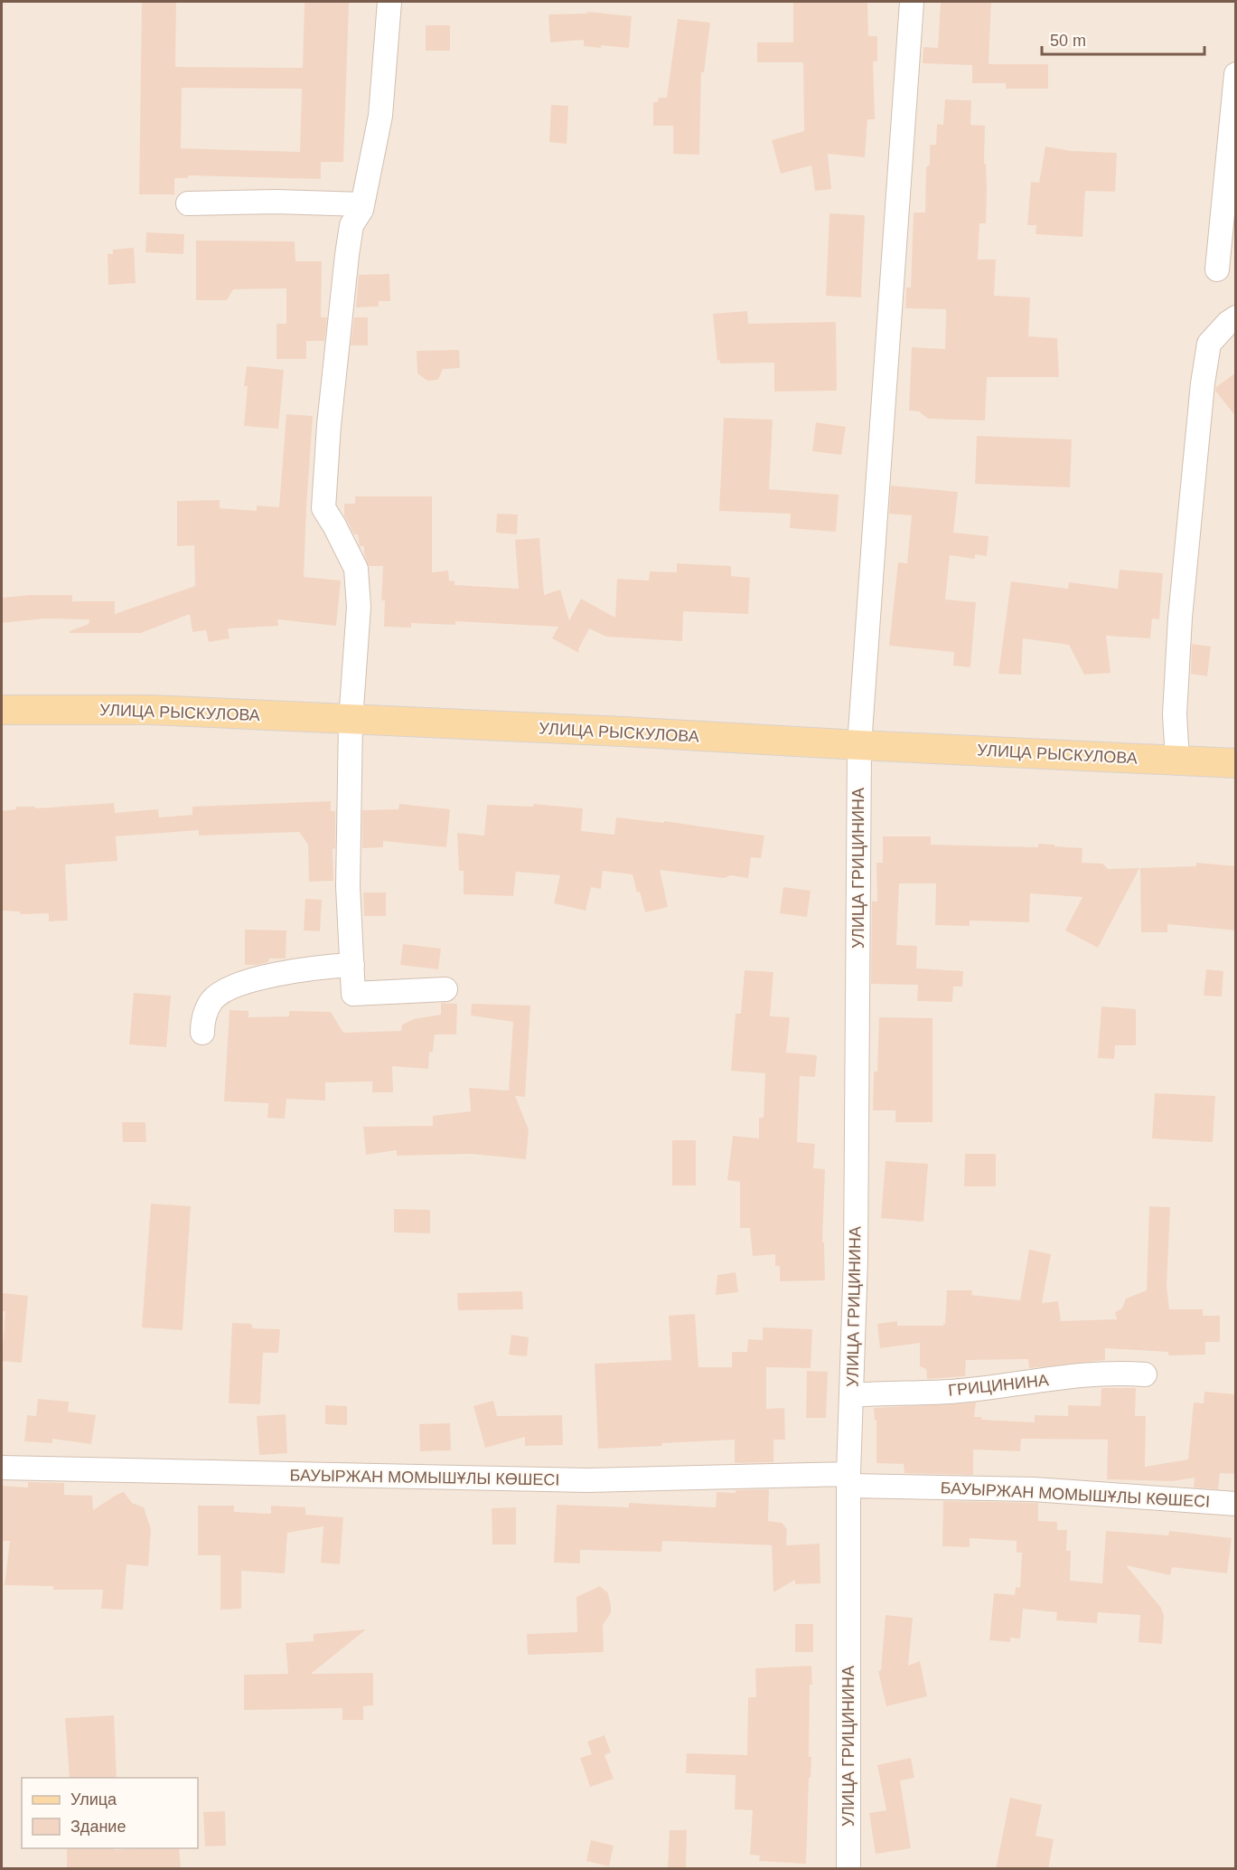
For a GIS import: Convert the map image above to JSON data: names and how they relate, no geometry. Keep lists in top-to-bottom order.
{
  "streets": {
    "main road": ["УЛИЦА РЫСКУЛОВА"],
    "street": ["УЛИЦА ГРИЦИНИНА", "ГРИЦИНИНА", "БАУЫРЖАН МОМЫШҰЛЫ КӨШЕСІ"]
  },
  "crossings": [
    ["УЛИЦА РЫСКУЛОВА", "УЛИЦА ГРИЦИНИНА"],
    ["УЛИЦА ГРИЦИНИНА", "ГРИЦИНИНА"],
    ["УЛИЦА ГРИЦИНИНА", "БАУЫРЖАН МОМЫШҰЛЫ КӨШЕСІ"]
  ],
  "legend": ["Улица", "Здание"],
  "scale_bar": "50 m"
}
